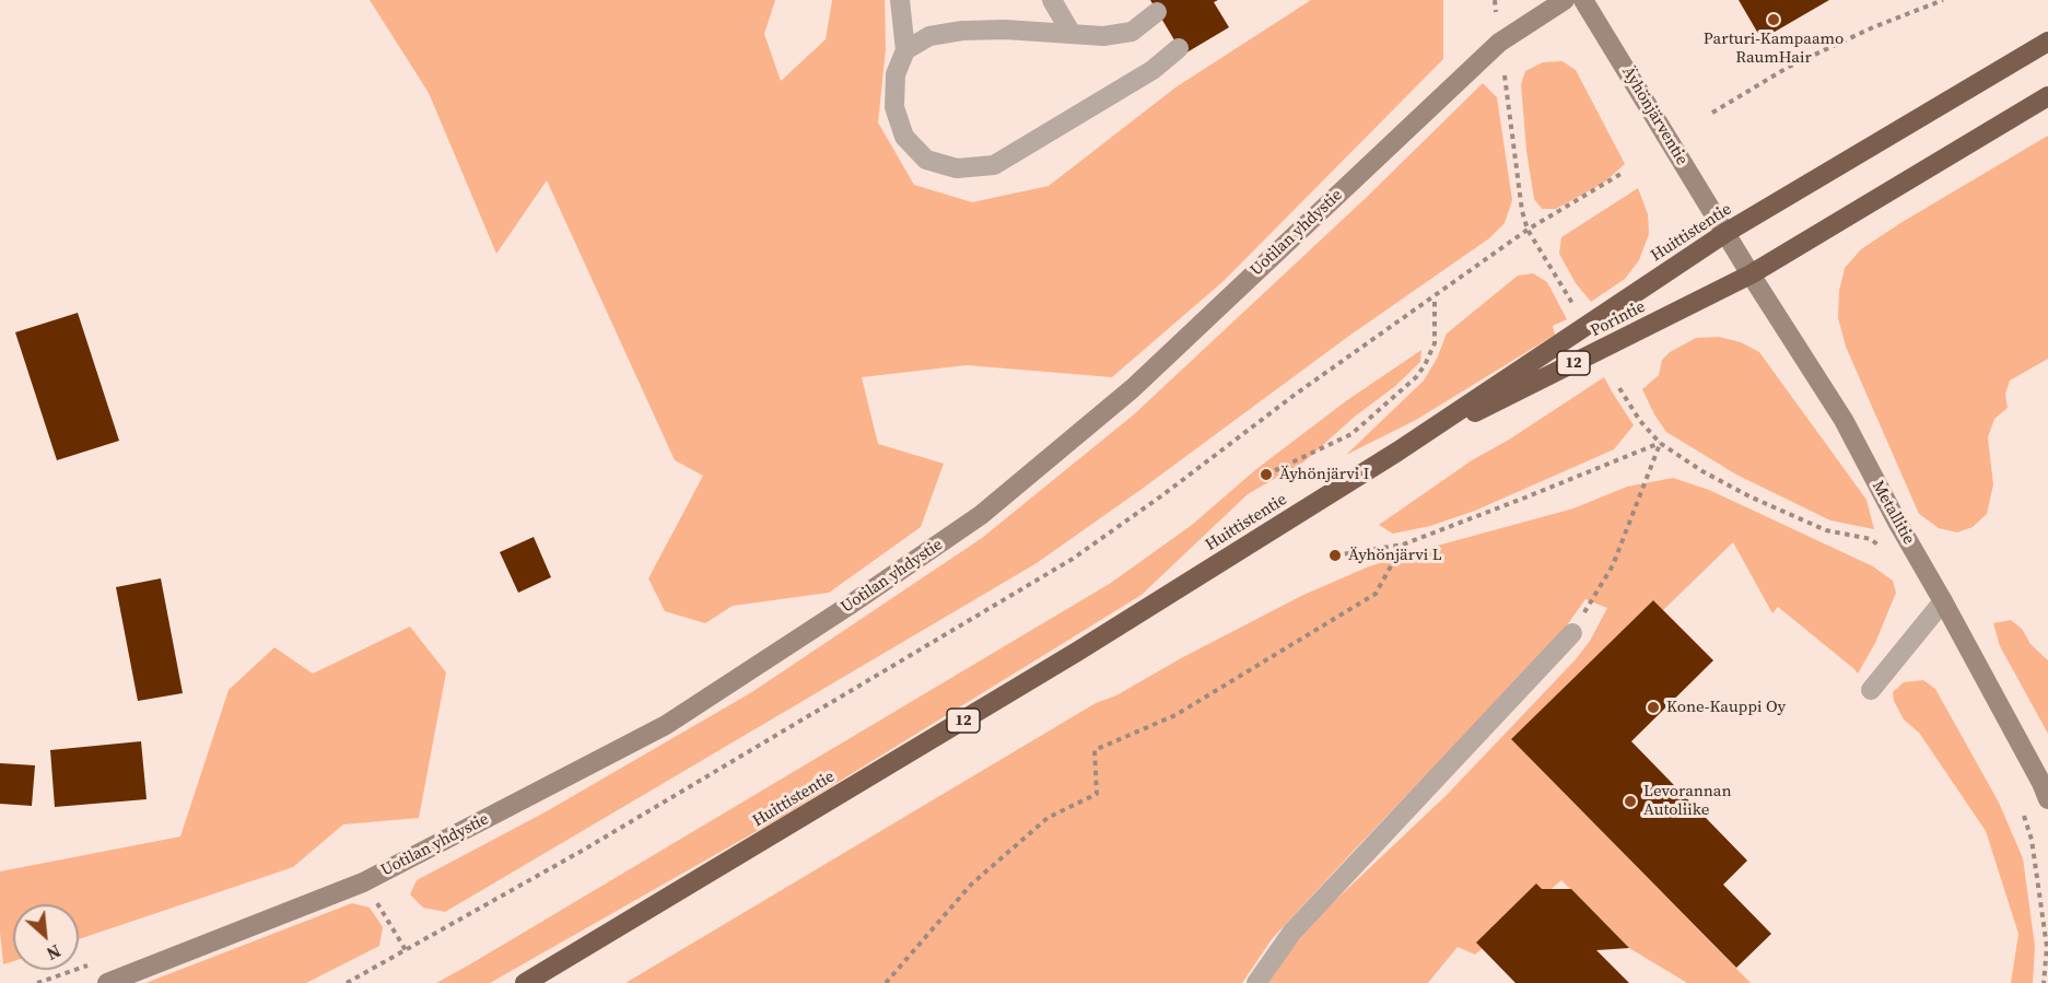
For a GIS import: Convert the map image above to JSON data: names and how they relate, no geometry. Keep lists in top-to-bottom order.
{
  "streets": {
    "highway": ["Huittistentie", "Porintie", "12"],
    "main road": ["Äyhönjärventie", "Uotilan yhdystie", "Metallitie"]
  },
  "crossings": [
    ["Äyhönjärventie", "Huittistentie"],
    ["Äyhönjärventie", "Metallitie"],
    ["Huittistentie", "Porintie"],
    ["Huittistentie", "Metallitie"],
    ["Porintie", "12"],
    ["Porintie", "Metallitie"],
    ["12", "Metallitie"]
  ],
  "places": [
    "Parturi-Kampaamo RaumHair",
    "Äyhönjärvi I",
    "Äyhönjärvi L",
    "Kone-Kauppi Oy",
    "Levorannan Autoliike"
  ],
  "north": "bottom right"
}
